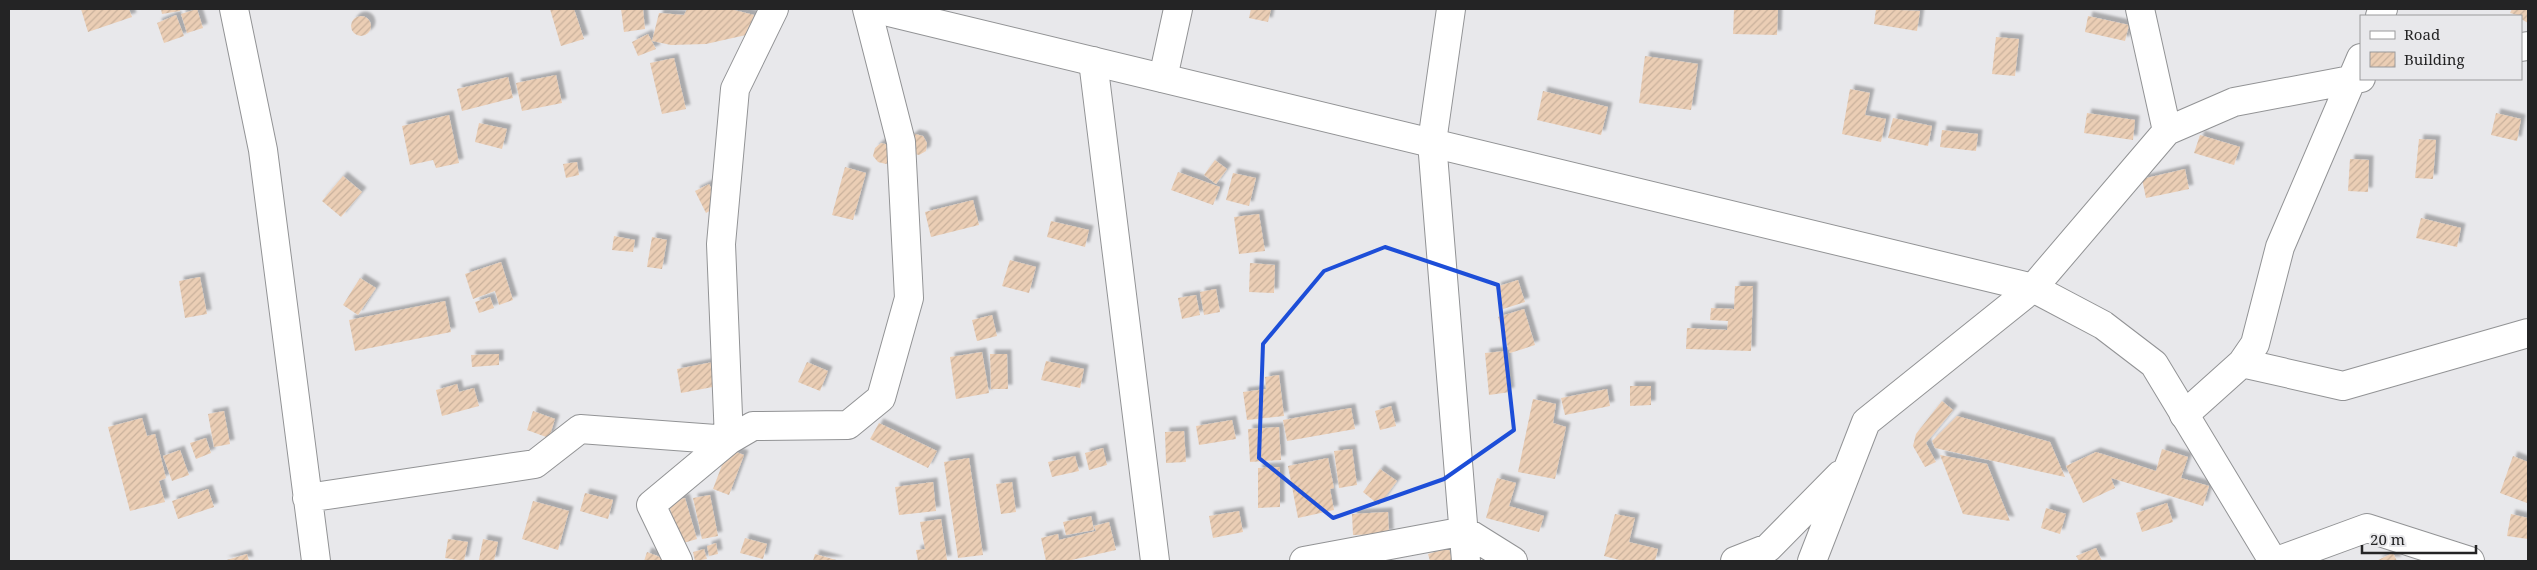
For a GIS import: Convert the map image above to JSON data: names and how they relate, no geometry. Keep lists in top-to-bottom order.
{
  "legend": ["Road", "Building"],
  "scale_bar": "20 m"
}
